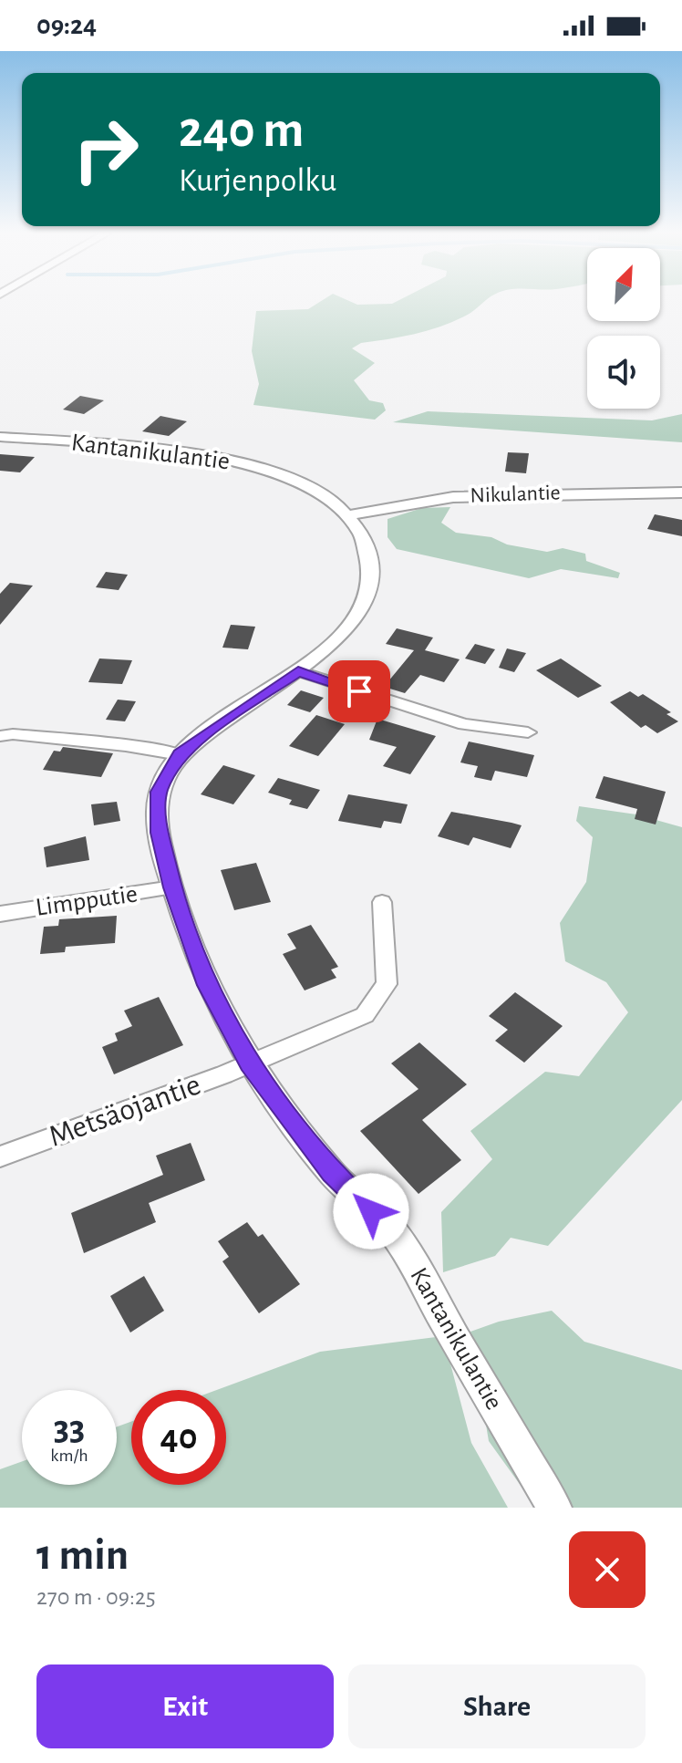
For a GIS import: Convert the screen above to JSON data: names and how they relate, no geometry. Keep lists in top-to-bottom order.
{
  "streets": {
    "street": [
      "Kantanikulantie",
      "Nikulantie",
      "Limpputie",
      "Metsäojantie"
    ]
  },
  "crossings": [
    ["Kantanikulantie", "Nikulantie"],
    ["Kantanikulantie", "Limpputie"],
    ["Kantanikulantie", "Metsäojantie"]
  ],
  "north": "top right",
  "page": {
    "status": "09:24",
    "turn": ["240 m", "Kurjenpolku"],
    "speed": "33 km/h",
    "limit": "40",
    "heading": ["1 min", "270 m · 09:25"],
    "buttons": ["Exit", "Share"]
  }
}
